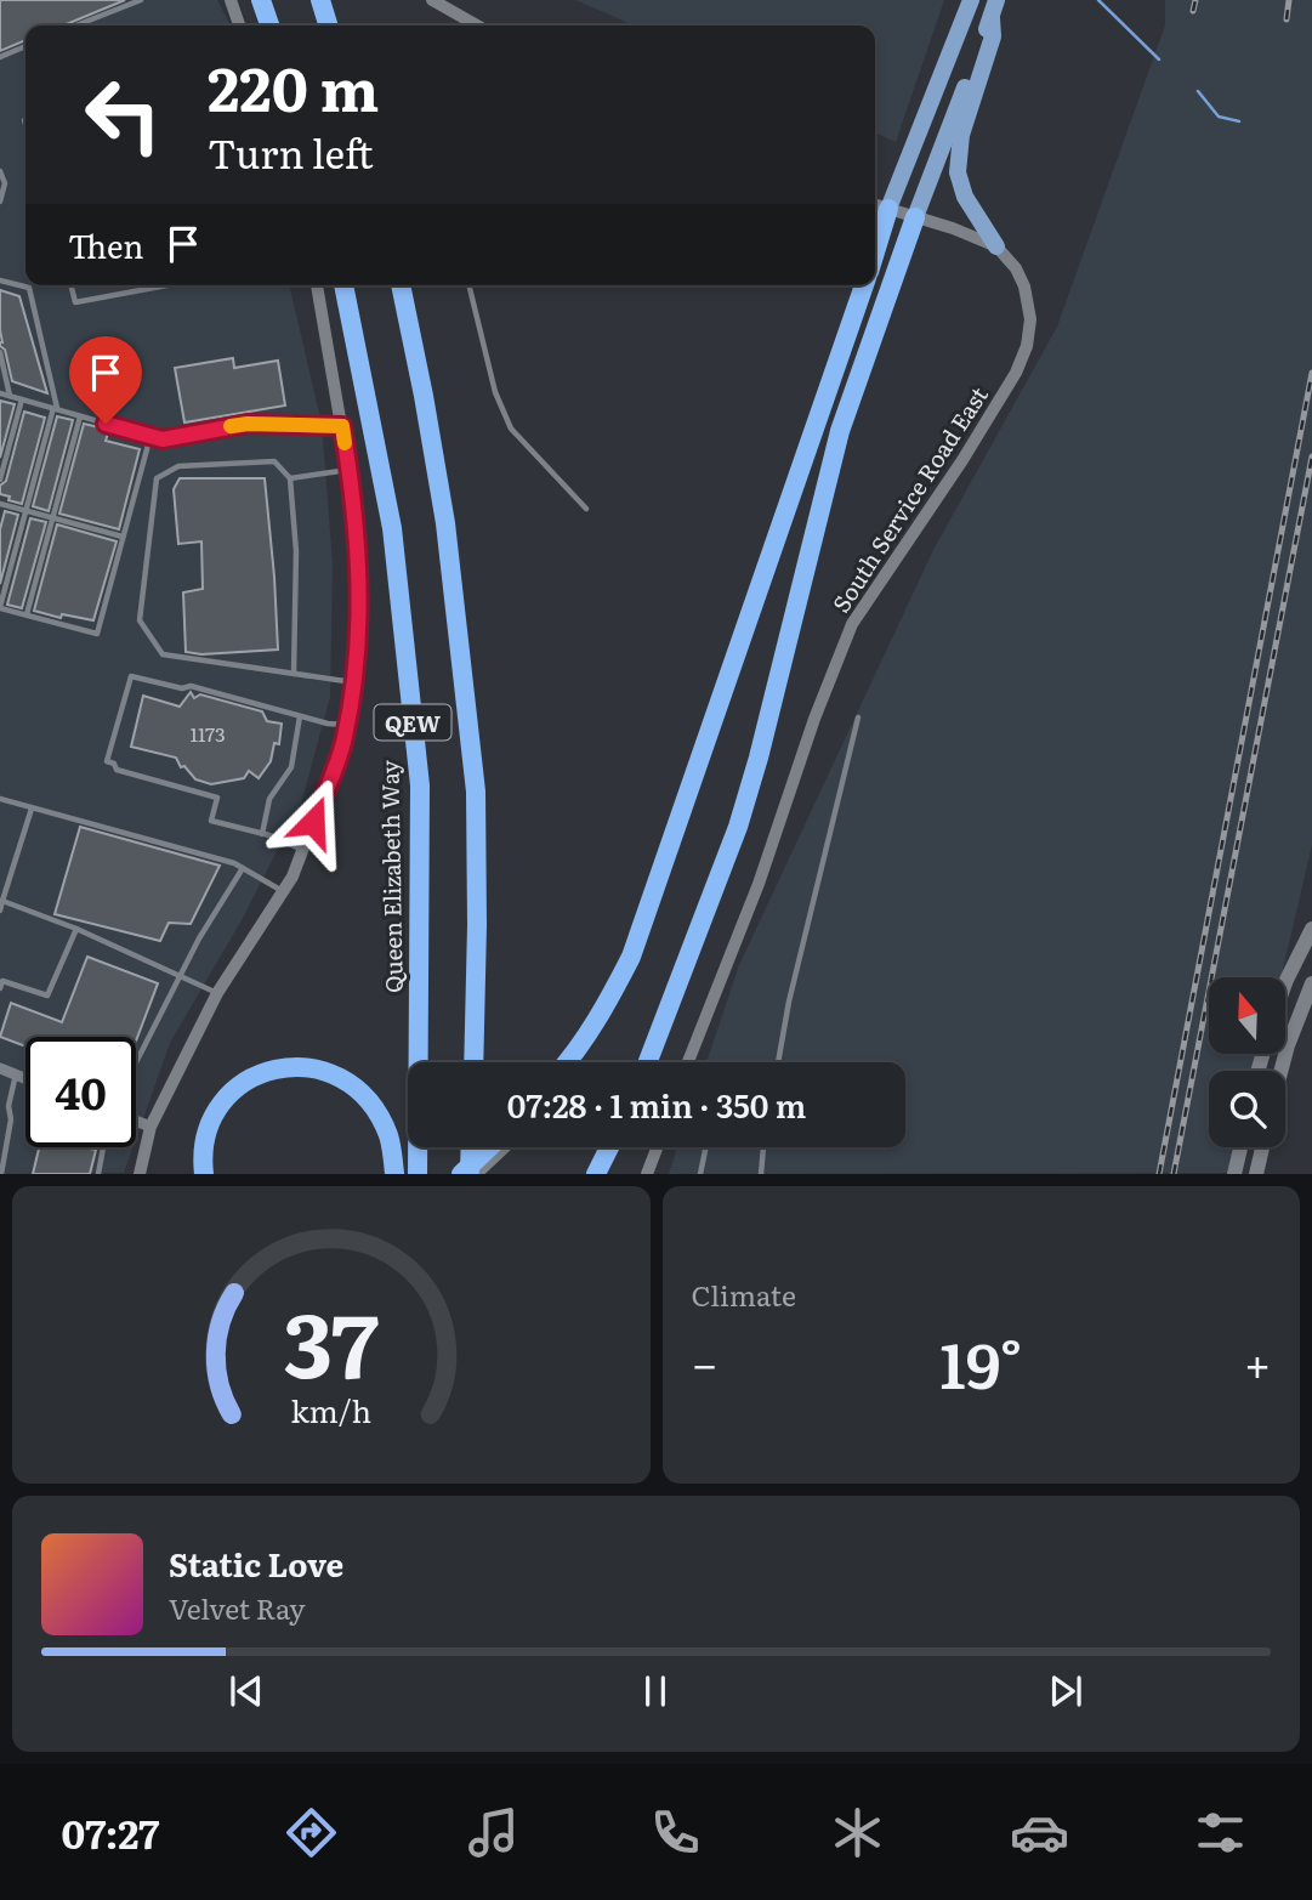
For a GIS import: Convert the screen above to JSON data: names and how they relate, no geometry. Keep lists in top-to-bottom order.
{
  "streets": {
    "highway": ["QEW", "Queen Elizabeth Way"],
    "street": ["South Service Road East"]
  },
  "house_numbers": ["1173"],
  "north": "top",
  "page": {
    "turn": ["220 m", "Turn left"],
    "then": "Then",
    "limit": "40",
    "trip": "07:28 · 1 min · 350 m",
    "tile": "Climate",
    "heat": ["−", "19°", "+"],
    "song": ["Static Love", "Velvet Ray"],
    "tabs": "07:27",
    "gauge": ["37", "km/h"]
  }
}
